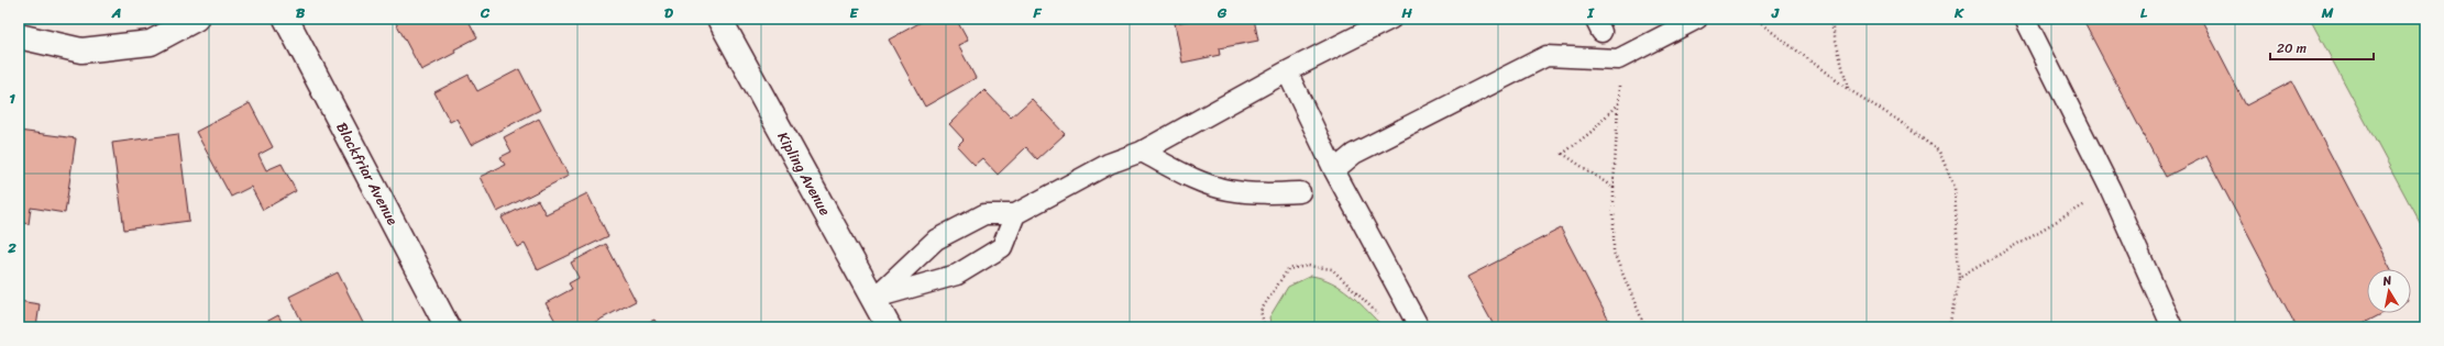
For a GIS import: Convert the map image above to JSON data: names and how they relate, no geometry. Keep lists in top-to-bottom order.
{
  "streets": {
    "street": ["Blackfriar Avenue", "Kipling Avenue"]
  },
  "scale_bar": "20 m",
  "north": "top",
  "grid": {
    "columns": [
      "A",
      "B",
      "C",
      "D",
      "E",
      "F",
      "G",
      "H",
      "I",
      "J",
      "K",
      "L",
      "M"
    ],
    "rows": ["1", "2"]
  }
}
